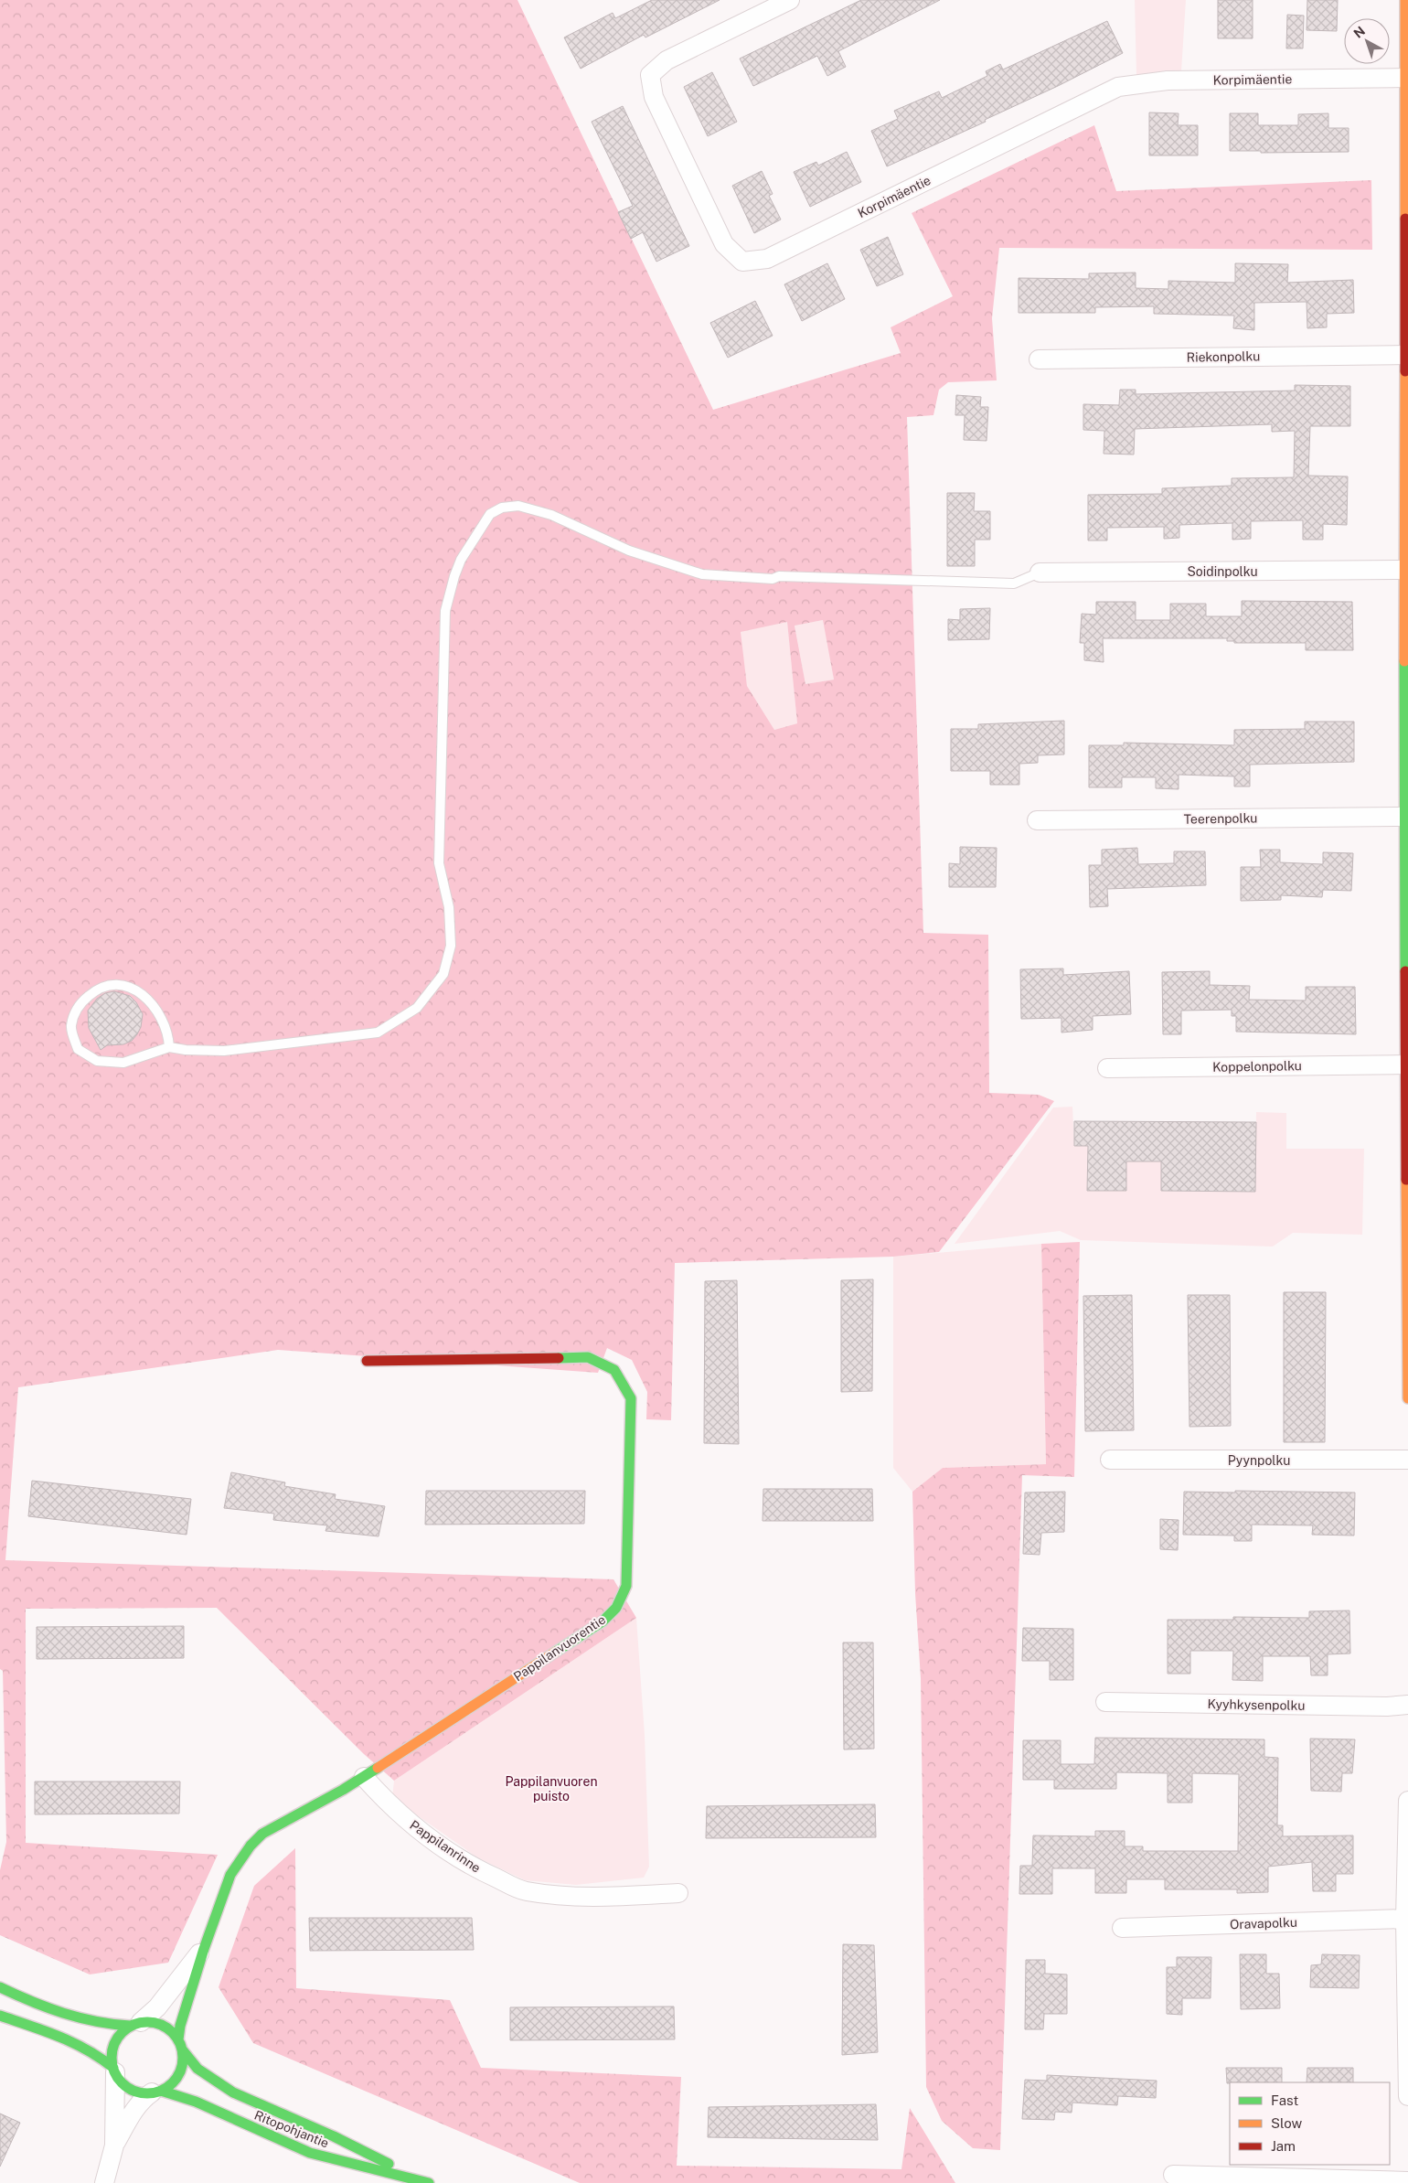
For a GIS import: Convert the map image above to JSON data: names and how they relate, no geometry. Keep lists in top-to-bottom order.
{
  "streets": {
    "street": [
      "Korpimäentie",
      "Riekonpolku",
      "Soidinpolku",
      "Teerenpolku",
      "Koppelonpolku",
      "Pyynpolku",
      "Pappilanvuorentie",
      "Kyyhkysenpolku",
      "Pappilanrinne",
      "Oravapolku",
      "Ritopohjantie"
    ]
  },
  "crossings": [
    ["Pappilanvuorentie", "Pappilanrinne"],
    ["Pappilanvuorentie", "Ritopohjantie"]
  ],
  "parks": ["Pappilanvuoren puisto"],
  "legend": ["Fast", "Slow", "Jam"],
  "north": "top left"
}
